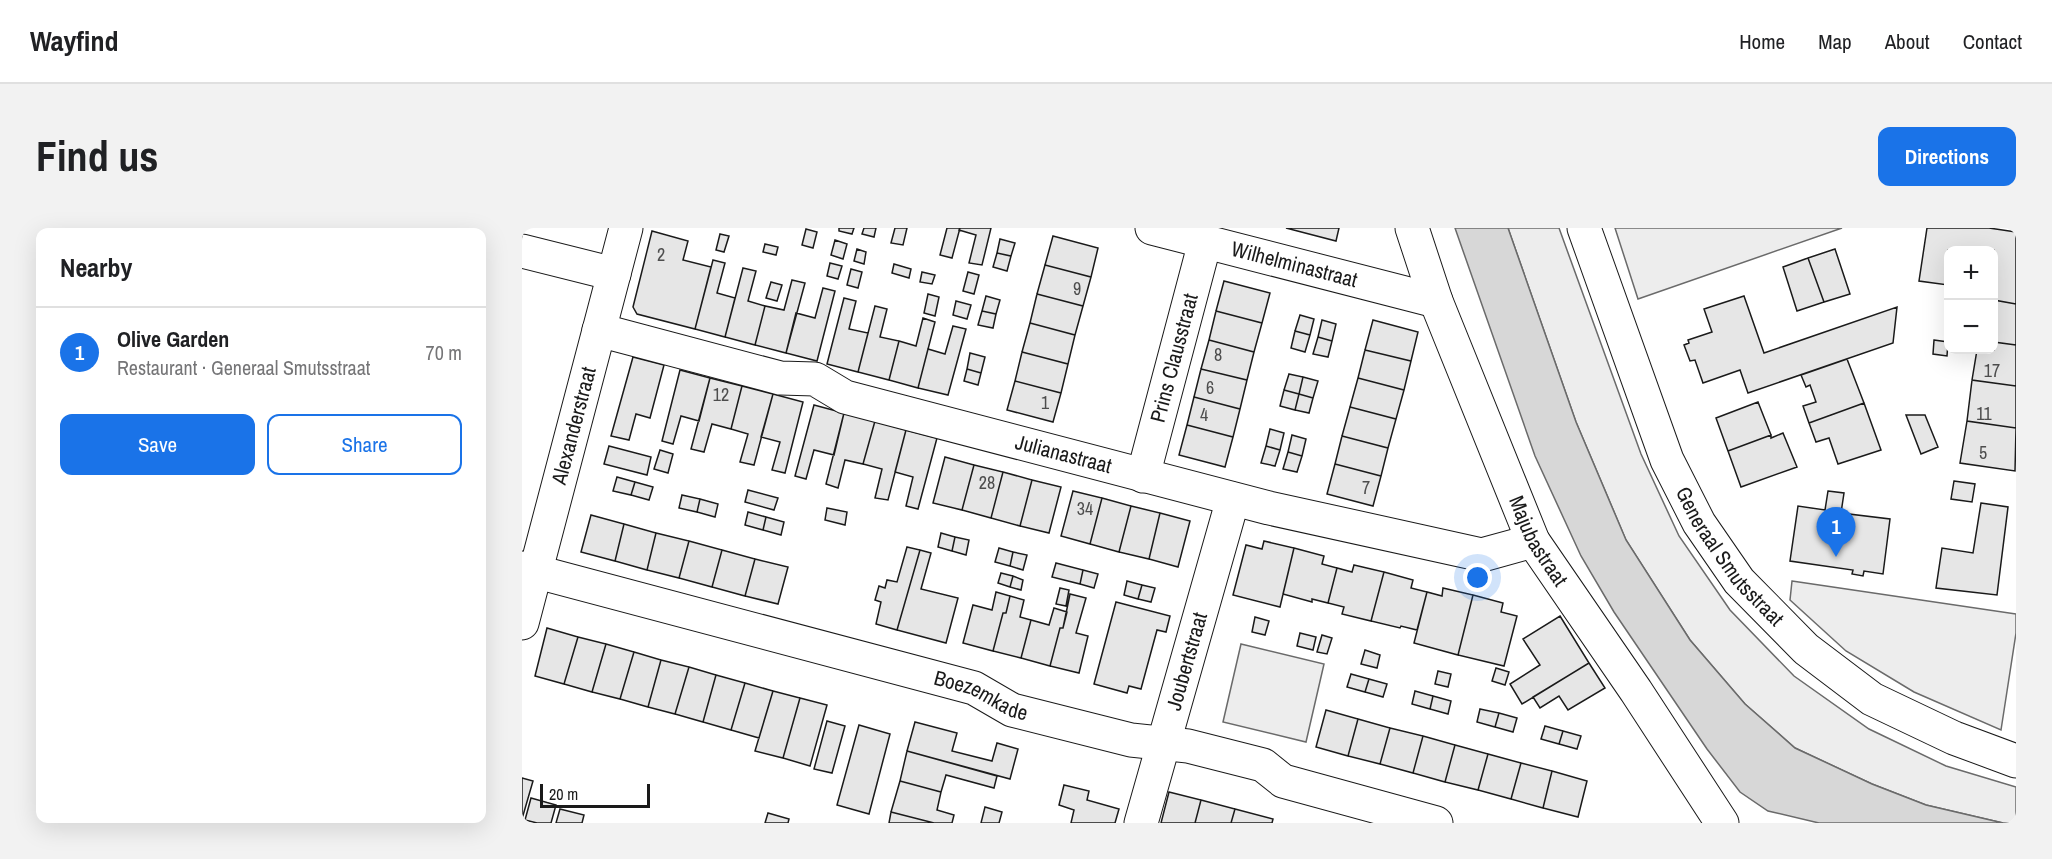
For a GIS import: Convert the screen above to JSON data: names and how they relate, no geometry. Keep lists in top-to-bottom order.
{
  "streets": {
    "street": [
      "Wilhelminastraat",
      "Prins Clausstraat",
      "Alexanderstraat",
      "Julianastraat",
      "Majubastraat",
      "Generaal Smutsstraat",
      "Joubertstraat",
      "Boezemkade"
    ]
  },
  "crossings": [
    ["Wilhelminastraat", "Prins Clausstraat"],
    ["Wilhelminastraat", "Majubastraat"],
    ["Prins Clausstraat", "Julianastraat"],
    ["Alexanderstraat", "Julianastraat"],
    ["Alexanderstraat", "Boezemkade"],
    ["Julianastraat", "Majubastraat"],
    ["Julianastraat", "Joubertstraat"],
    ["Joubertstraat", "Boezemkade"]
  ],
  "house_numbers": [
    "2",
    "9",
    "8",
    "17",
    "6",
    "12",
    "1",
    "11",
    "4",
    "5",
    "28",
    "7",
    "34"
  ],
  "scale_bar": "20 m",
  "page": {
    "header": "Wayfind",
    "nav": [
      "Home",
      "Map",
      "About",
      "Contact"
    ],
    "buttons": [
      "Directions",
      ["Save", "Share"]
    ],
    "title": "Find us",
    "heading": "Nearby",
    "map_buttons": ["+", "−"],
    "list": [
      {
        "mark": "1",
        "name": "Olive Garden",
        "note": "Restaurant · Generaal Smutsstraat",
        "value": "70 m"
      }
    ],
    "pins": "1",
    "scale": "20 m"
  }
}
